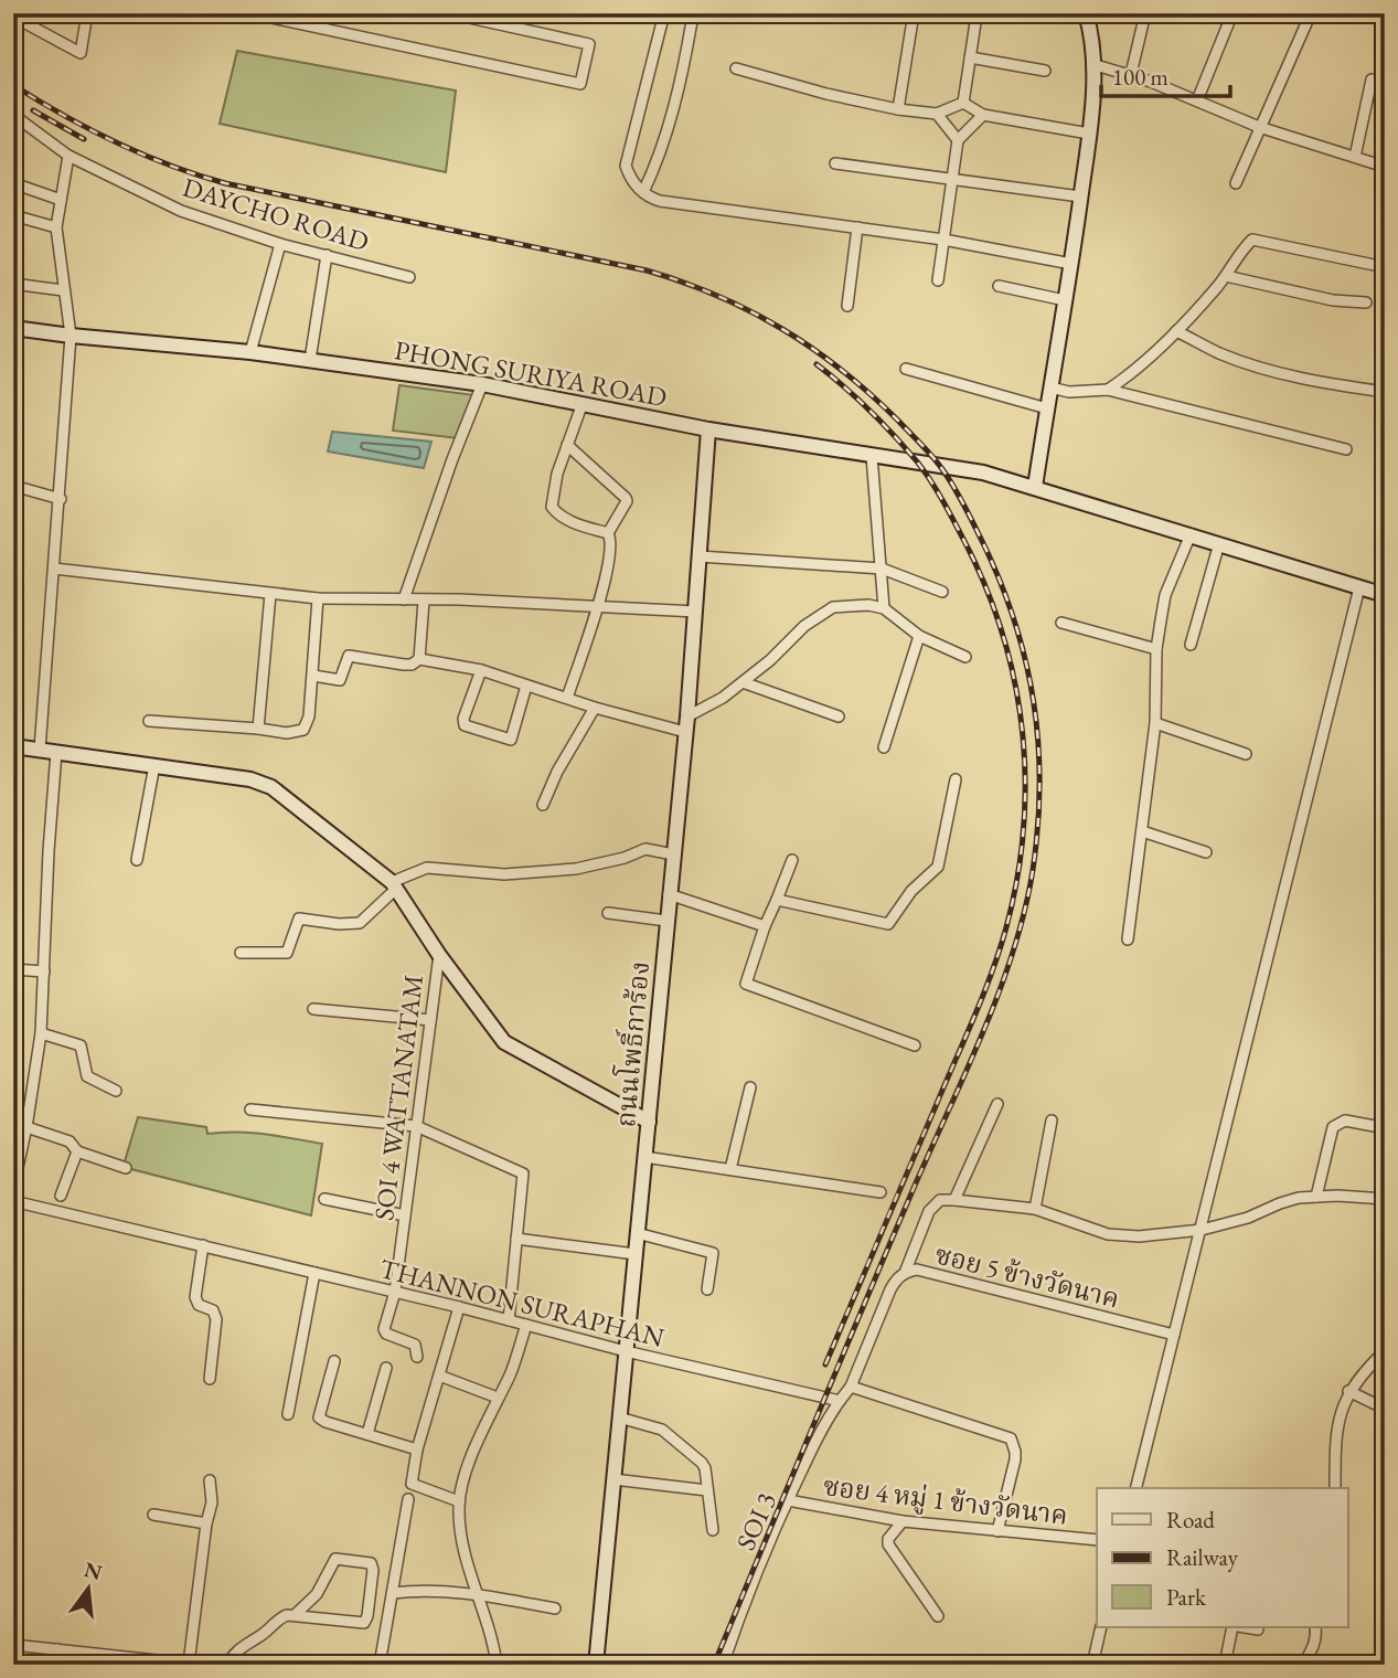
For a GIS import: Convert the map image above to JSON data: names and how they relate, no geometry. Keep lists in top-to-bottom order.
{
  "streets": {
    "street": [
      "DAYCHO ROAD",
      "PHONG SURIYA ROAD",
      "ถนนโพธิ์การ้อง",
      "SOI 4 WATTANATAM",
      "ซอย 5 ข้างวัดนาค",
      "THANNON SURAPHAN",
      "ซอย 4 หมู่ 1 ข้างวัดนาค",
      "SOI 3"
    ]
  },
  "crossings": [
    ["PHONG SURIYA ROAD", "ถนนโพธิ์การ้อง"],
    ["ถนนโพธิ์การ้อง", "THANNON SURAPHAN"],
    ["SOI 4 WATTANATAM", "THANNON SURAPHAN"],
    ["THANNON SURAPHAN", "SOI 3"],
    ["ซอย 4 หมู่ 1 ข้างวัดนาค", "SOI 3"]
  ],
  "legend": ["Road", "Railway", "Park"],
  "scale_bar": "100 m",
  "north": "top"
}
